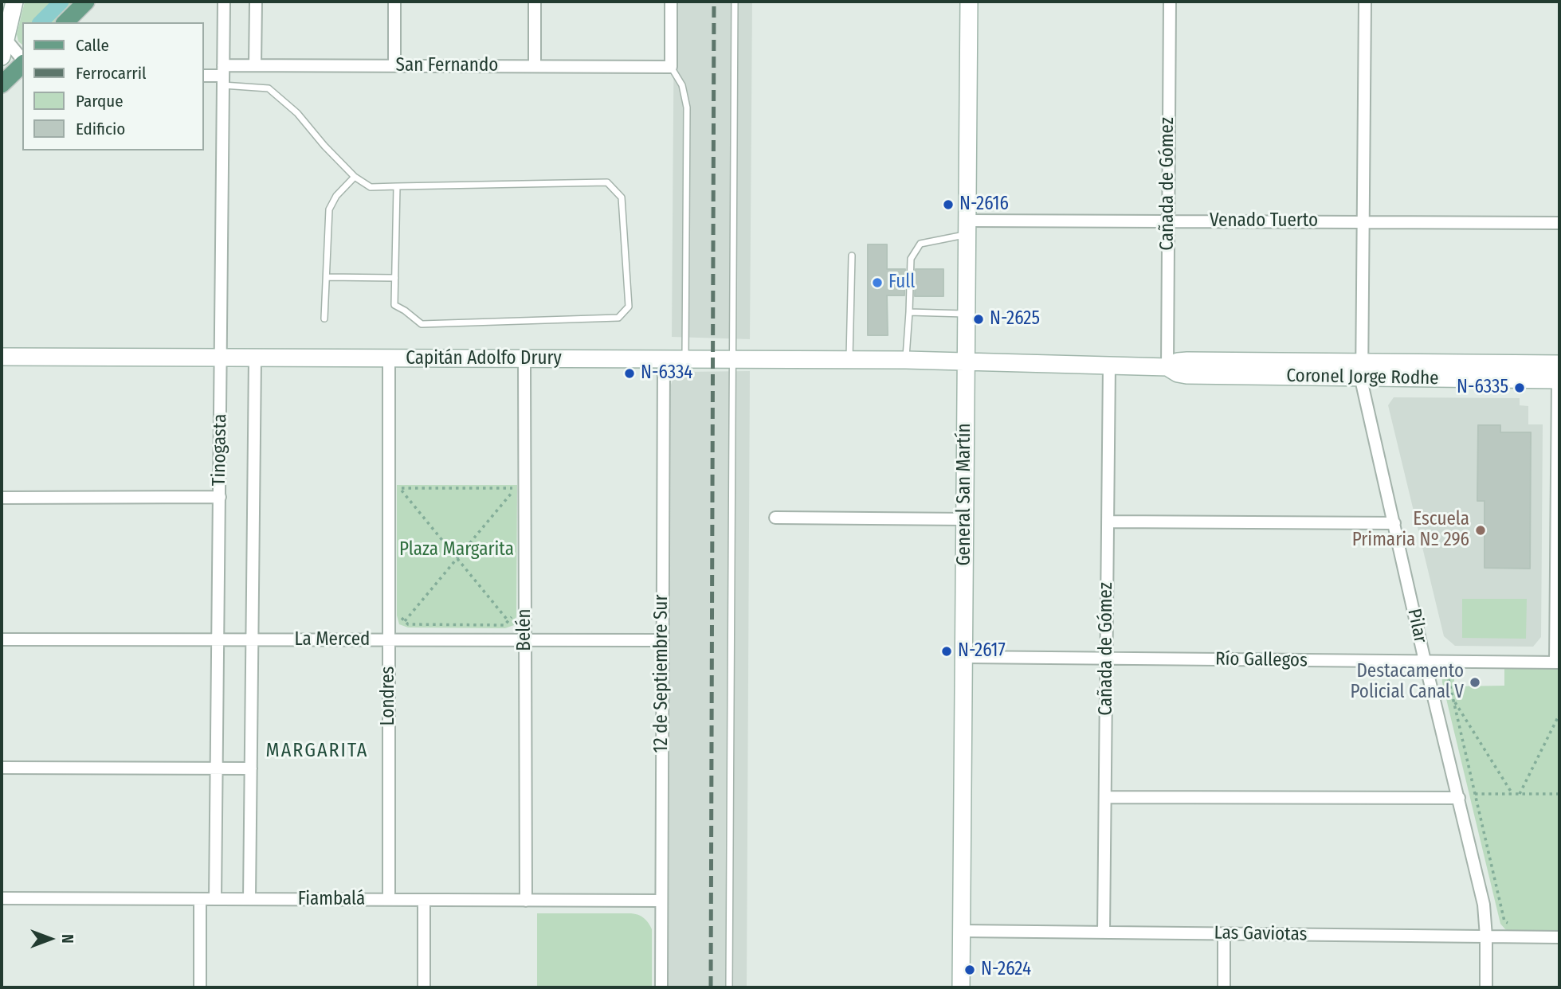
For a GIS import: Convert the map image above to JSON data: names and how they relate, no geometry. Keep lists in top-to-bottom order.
{
  "streets": {
    "main road": ["Capitán Adolfo Drury", "Coronel Jorge Rodhe", "General San Martín"],
    "street": [
      "San Fernando",
      "Cañada de Gómez",
      "Venado Tuerto",
      "Tinogasta",
      "Pilar",
      "Belén",
      "La Merced",
      "Río Gallegos",
      "12 de Septiembre Sur",
      "Londres",
      "Fiambalá",
      "Las Gaviotas"
    ]
  },
  "crossings": [
    ["San Fernando", "Tinogasta"],
    ["Cañada de Gómez", "Venado Tuerto"],
    ["Cañada de Gómez", "Coronel Jorge Rodhe"],
    ["Cañada de Gómez", "Río Gallegos"],
    ["Cañada de Gómez", "Las Gaviotas"],
    ["Venado Tuerto", "General San Martín"],
    ["Venado Tuerto", "Pilar"],
    ["Capitán Adolfo Drury", "Coronel Jorge Rodhe"],
    ["Capitán Adolfo Drury", "Tinogasta"],
    ["Capitán Adolfo Drury", "General San Martín"],
    ["Capitán Adolfo Drury", "Belén"],
    ["Capitán Adolfo Drury", "12 de Septiembre Sur"],
    ["Capitán Adolfo Drury", "Londres"],
    ["Coronel Jorge Rodhe", "General San Martín"],
    ["Coronel Jorge Rodhe", "Pilar"],
    ["Tinogasta", "La Merced"],
    ["Tinogasta", "Fiambalá"],
    ["General San Martín", "Río Gallegos"],
    ["General San Martín", "Las Gaviotas"],
    ["Pilar", "Río Gallegos"],
    ["Pilar", "Las Gaviotas"],
    ["Belén", "La Merced"],
    ["Belén", "Fiambalá"],
    ["La Merced", "12 de Septiembre Sur"],
    ["La Merced", "Londres"],
    ["12 de Septiembre Sur", "Fiambalá"],
    ["Londres", "Fiambalá"]
  ],
  "districts": ["MARGARITA"],
  "parks": ["Plaza Margarita"],
  "places": [
    "N-2616",
    "Full",
    "N-2625",
    "N-6334",
    "N-6335",
    "Escuela Primaria Nº 296",
    "N-2617",
    "Destacamento Policial Canal V",
    "N-2624"
  ],
  "legend": [
    "Calle",
    "Ferrocarril",
    "Parque",
    "Edificio"
  ],
  "north": "right"
}
